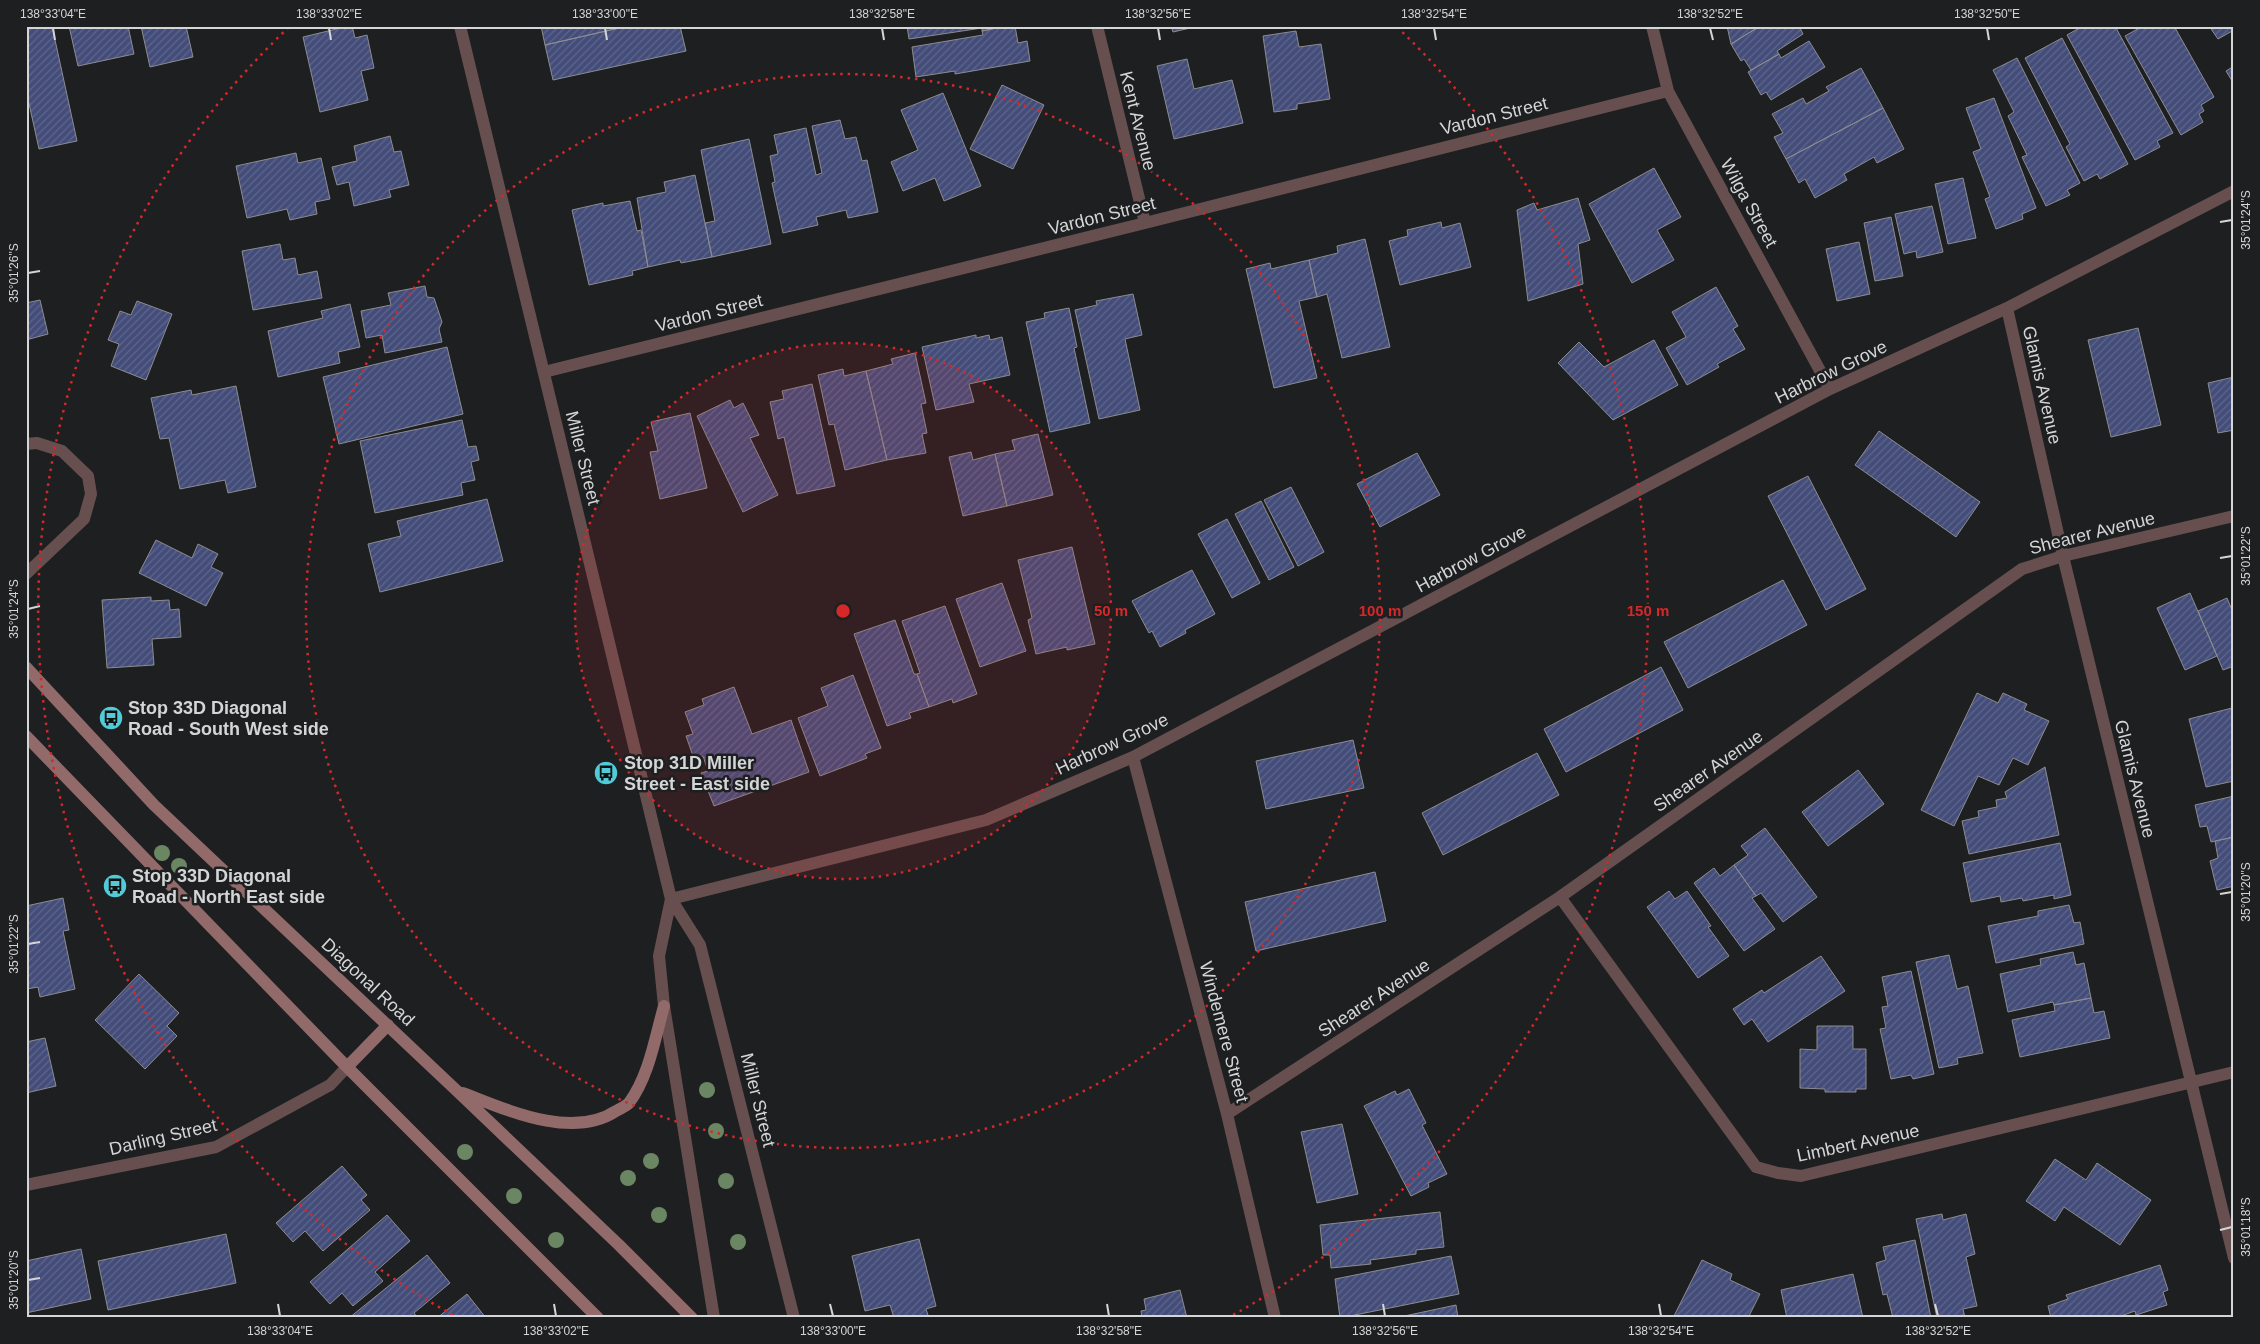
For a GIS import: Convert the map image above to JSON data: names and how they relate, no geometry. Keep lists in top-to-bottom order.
{
  "streets": {
    "main road": ["Diagonal Road"],
    "street": [
      "Vardon Street",
      "Kent Avenue",
      "Wilga Street",
      "Harbrow Grove",
      "Glamis Avenue",
      "Miller Street",
      "Shearer Avenue",
      "Windemere Street",
      "Darling Street",
      "Limbert Avenue"
    ]
  },
  "crossings": [
    ["Vardon Street", "Kent Avenue"],
    ["Vardon Street", "Wilga Street"],
    ["Vardon Street", "Miller Street"],
    ["Wilga Street", "Harbrow Grove"],
    ["Harbrow Grove", "Glamis Avenue"],
    ["Harbrow Grove", "Miller Street"],
    ["Harbrow Grove", "Windemere Street"],
    ["Glamis Avenue", "Shearer Avenue"],
    ["Glamis Avenue", "Limbert Avenue"],
    ["Shearer Avenue", "Windemere Street"],
    ["Shearer Avenue", "Limbert Avenue"]
  ],
  "places": {
    "bus stop": ["Stop 33D Diagonal Road - South West side", "Stop 31D Miller Street - East side", "Stop 33D Diagonal Road - North East side"]
  },
  "coordinates": [
    "138°33'04\"E",
    "138°33'02\"E",
    "138°33'00\"E",
    "138°32'58\"E",
    "138°32'56\"E",
    "138°32'54\"E",
    "138°32'52\"E",
    "138°32'50\"E",
    "35°01'24\"S",
    "35°01'26\"S",
    "35°01'22\"S",
    "35°01'20\"S",
    "35°01'18\"S"
  ],
  "rings": ["50 m", "100 m", "150 m"]
}
